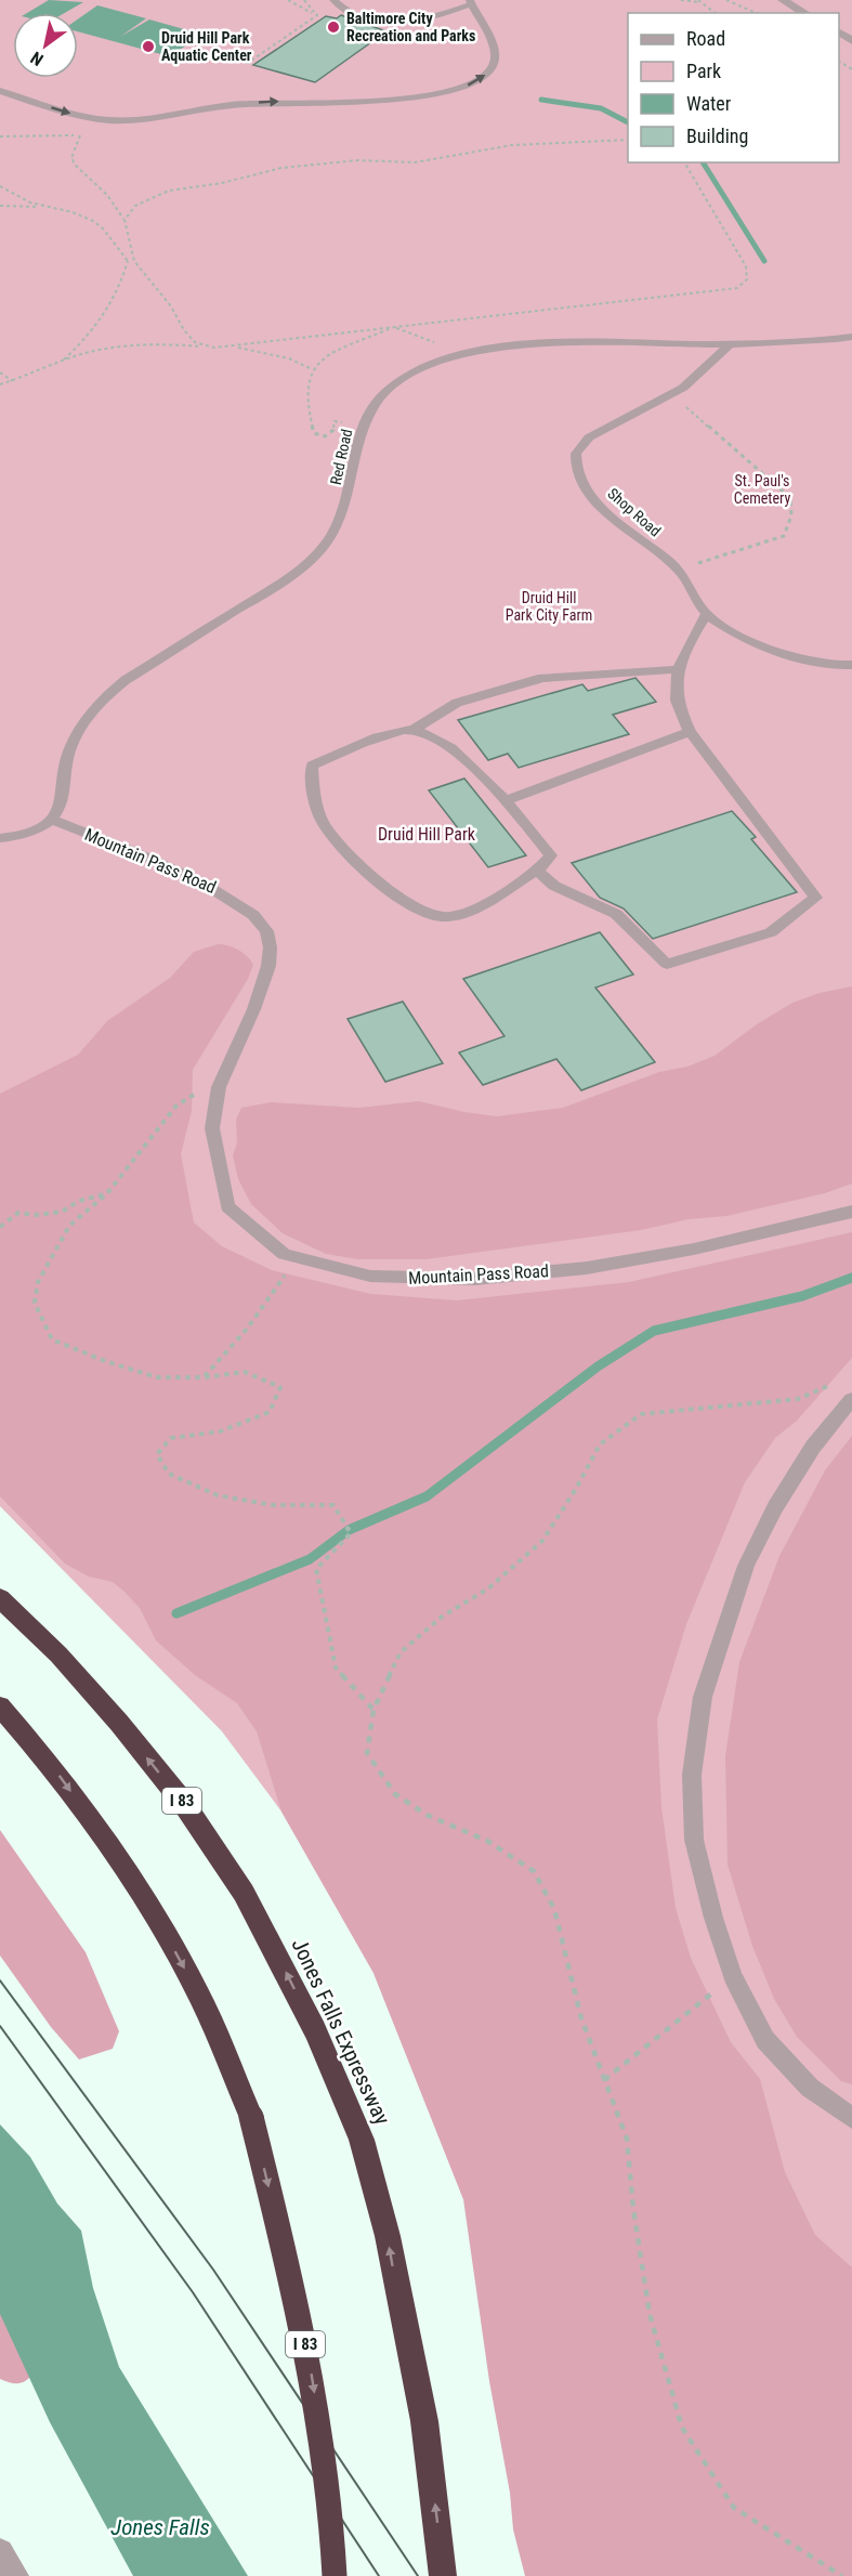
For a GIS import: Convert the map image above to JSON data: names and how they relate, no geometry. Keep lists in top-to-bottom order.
{
  "streets": {
    "highway": ["I 83", "Jones Falls Expressway"],
    "lane": ["Red Road", "Shop Road", "Mountain Pass Road"]
  },
  "crossings": [
    ["Red Road", "Shop Road"],
    ["Red Road", "Mountain Pass Road"]
  ],
  "water": ["Jones Falls"],
  "parks": ["St. Paul's Cemetery", "Druid Hill Park City Farm", "Druid Hill Park"],
  "places": ["Baltimore City Recreation and Parks", "Druid Hill Park Aquatic Center"],
  "legend": [
    "Road",
    "Park",
    "Water",
    "Building"
  ],
  "north": "bottom left"
}
